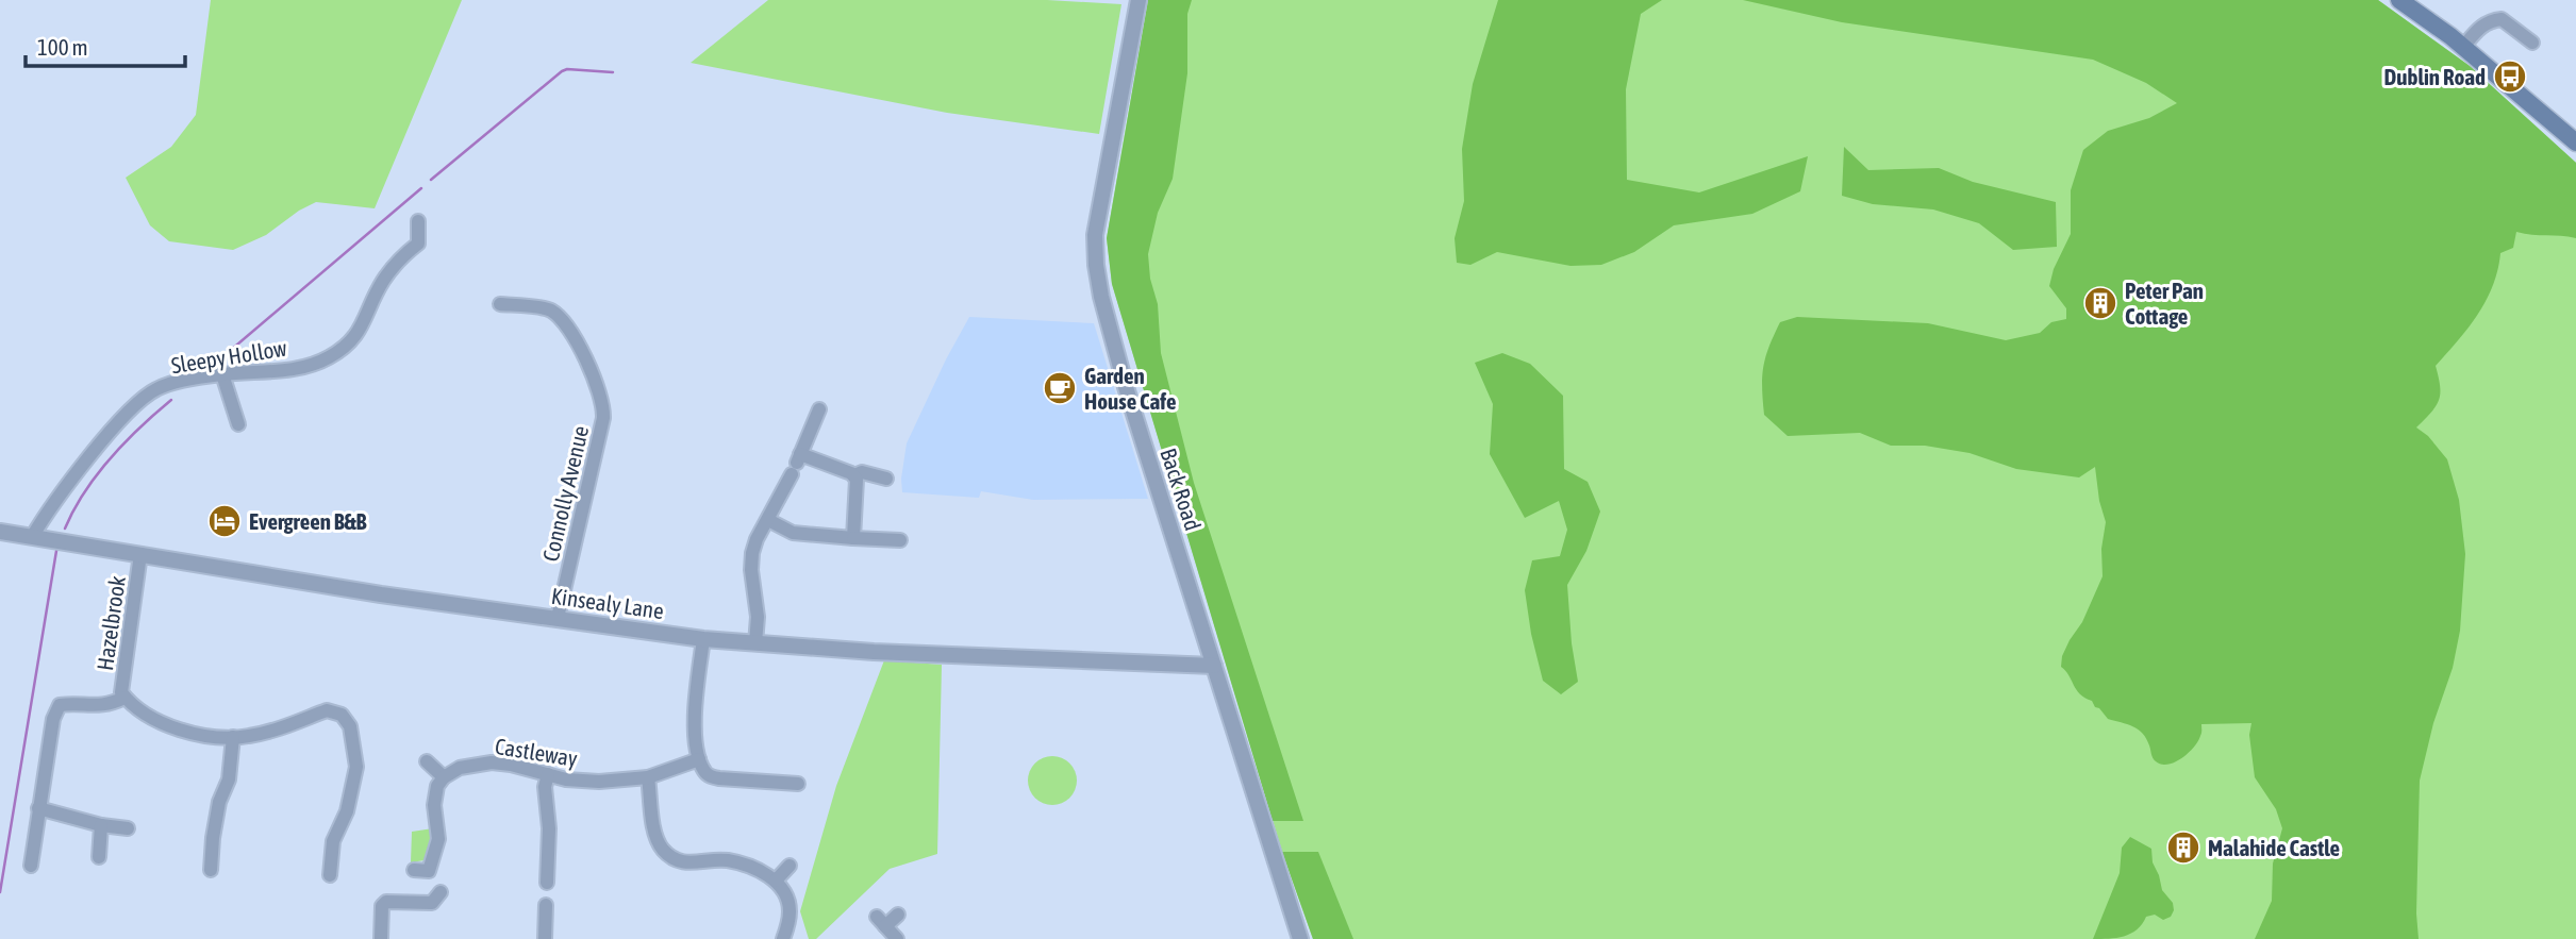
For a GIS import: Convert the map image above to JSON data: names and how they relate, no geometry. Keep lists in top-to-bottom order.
{
  "streets": {
    "street": [
      "Sleepy Hollow",
      "Back Road",
      "Connolly Avenue",
      "Kinsealy Lane",
      "Hazelbrook",
      "Castleway"
    ]
  },
  "crossings": [
    ["Sleepy Hollow", "Kinsealy Lane"],
    ["Back Road", "Kinsealy Lane"],
    ["Connolly Avenue", "Kinsealy Lane"],
    ["Kinsealy Lane", "Hazelbrook"]
  ],
  "places": {
    "bus stop": ["Dublin Road"],
    "building": ["Peter Pan Cottage", "Malahide Castle"],
    "cafe": ["Garden House Cafe"],
    "hotel": ["Evergreen B&B"]
  },
  "scale_bar": "100 m"
}
